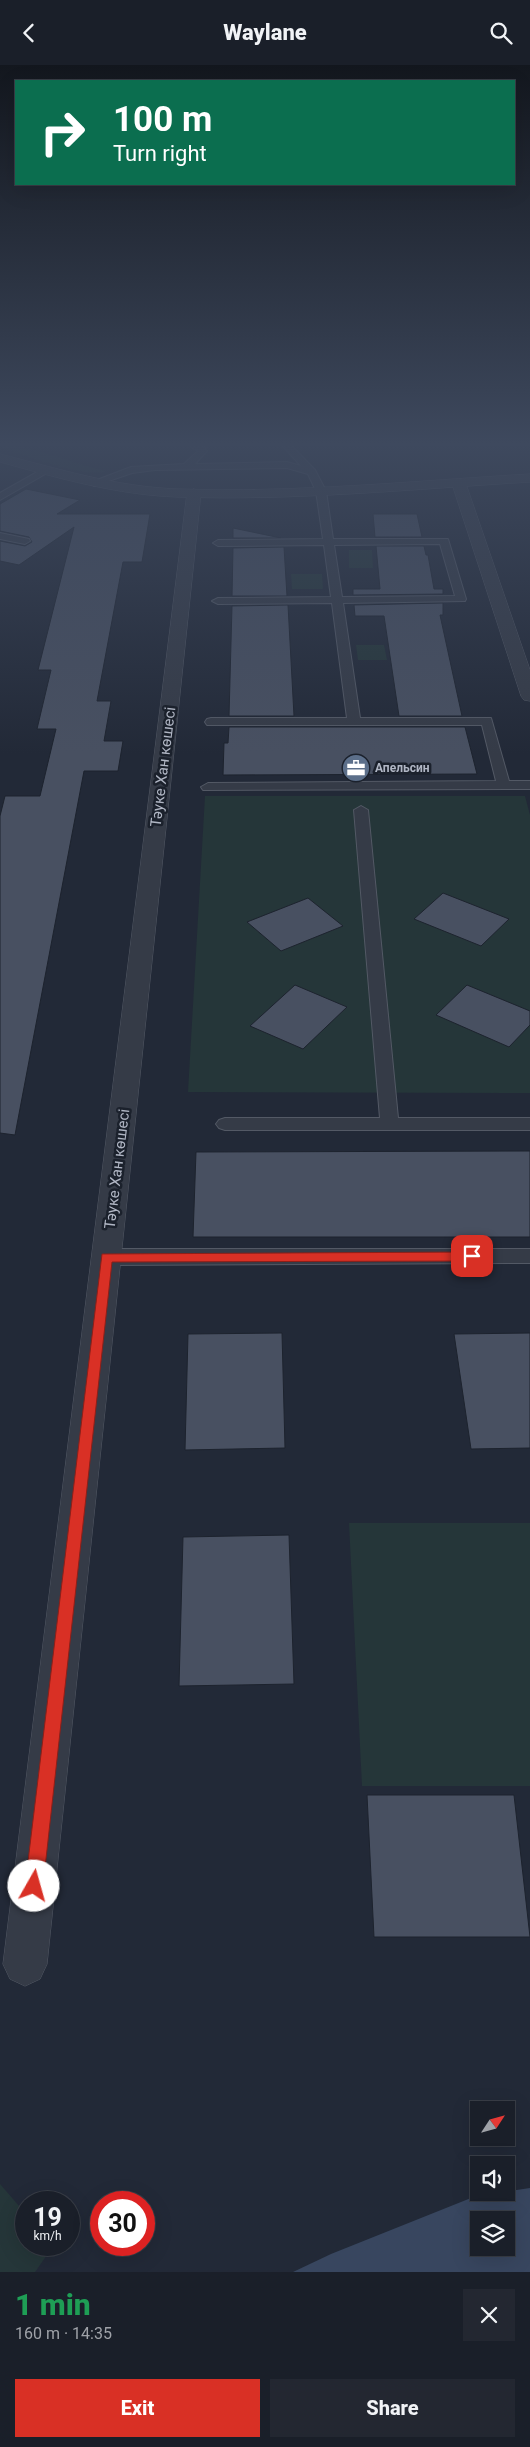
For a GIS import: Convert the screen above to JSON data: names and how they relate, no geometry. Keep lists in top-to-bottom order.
{
  "streets": {
    "street": ["Тәуке Хан көшесі"]
  },
  "places": {
    "office": ["Апельсин"]
  },
  "north": "top right",
  "page": {
    "header": "Waylane",
    "turn": ["100 m", "Turn right"],
    "speed": "19 km/h",
    "limit": "30",
    "heading": ["1 min", "160 m · 14:35"],
    "buttons": ["Exit", "Share"]
  }
}
